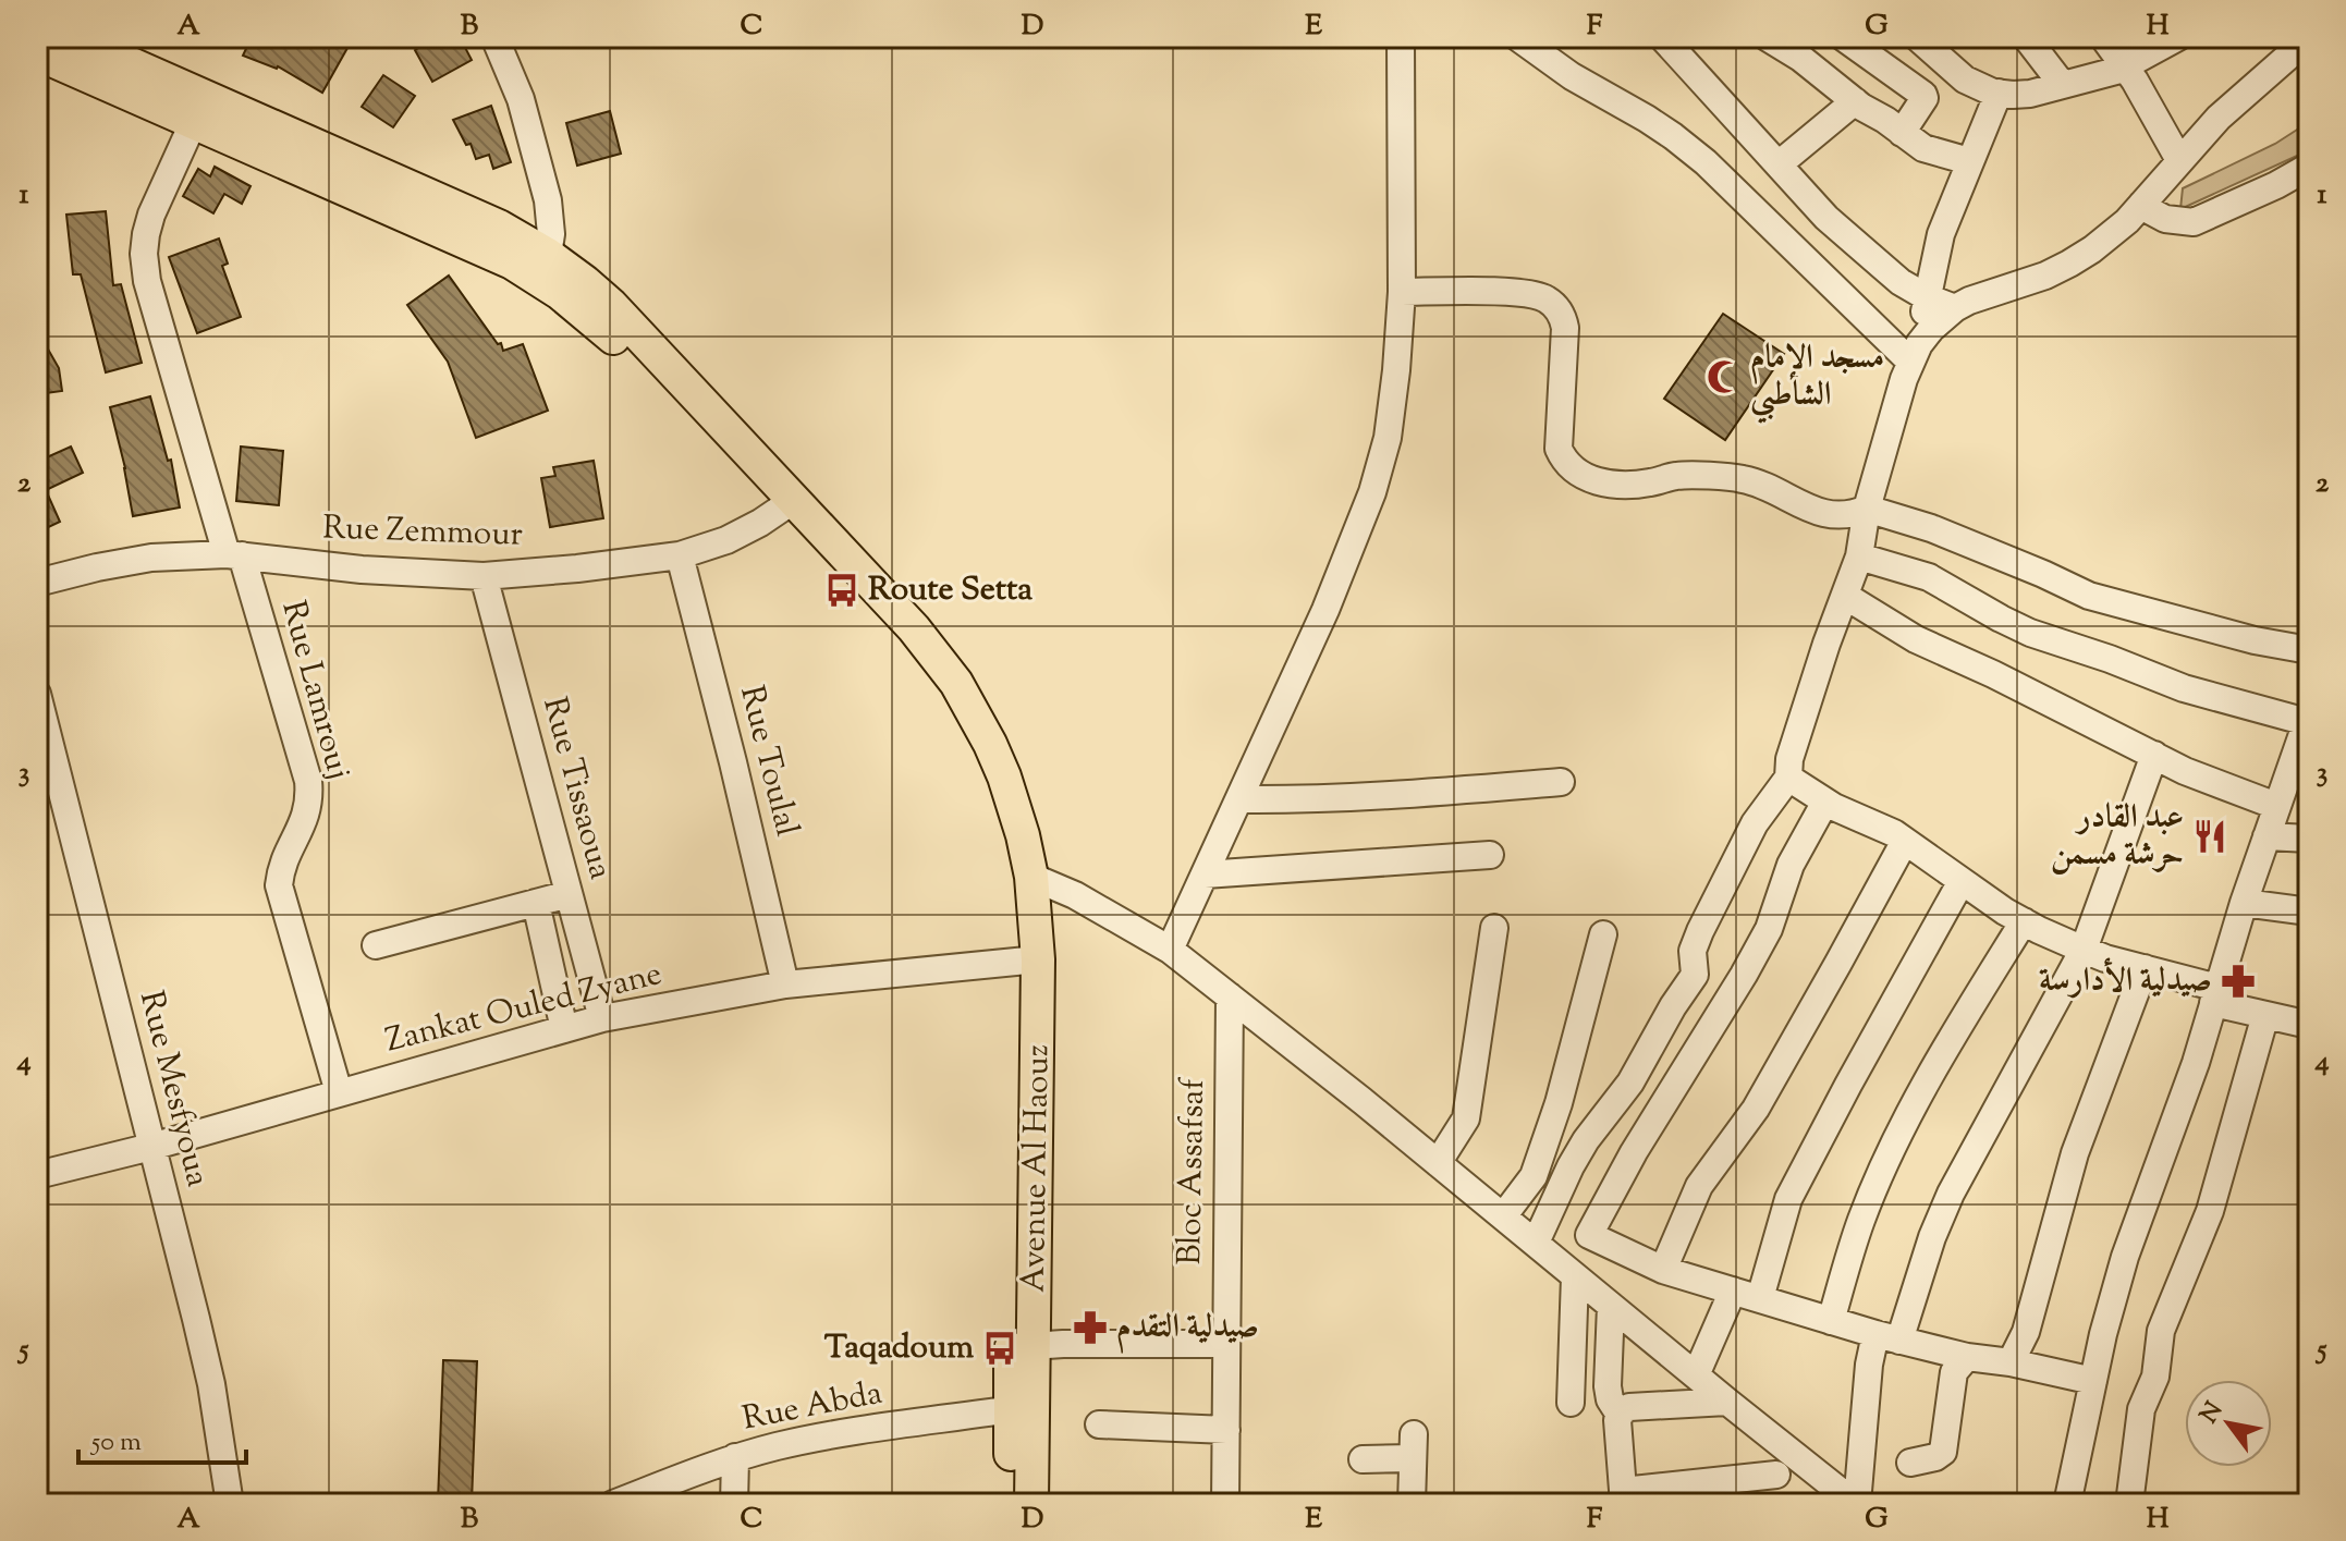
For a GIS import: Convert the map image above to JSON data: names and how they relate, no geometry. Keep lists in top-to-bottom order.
{
  "streets": {
    "main road": ["Avenue Al Haouz"],
    "street": [
      "Rue Zemmour",
      "Rue Lamrouj",
      "Rue Toulal",
      "Rue Tissaoua",
      "Zankat Ouled Zyane",
      "Rue Mesfyoua",
      "Bloc Assafsaf",
      "Rue Abda"
    ]
  },
  "crossings": [
    ["Rue Zemmour", "Rue Lamrouj"],
    ["Rue Zemmour", "Rue Toulal"],
    ["Rue Zemmour", "Rue Tissaoua"],
    ["Rue Lamrouj", "Zankat Ouled Zyane"],
    ["Rue Toulal", "Zankat Ouled Zyane"],
    ["Rue Tissaoua", "Zankat Ouled Zyane"],
    ["Zankat Ouled Zyane", "Rue Mesfyoua"],
    ["Zankat Ouled Zyane", "Avenue Al Haouz"],
    ["Avenue Al Haouz", "Rue Abda"]
  ],
  "places": {
    "mosque": ["مسجد الإمام الشاطبي"],
    "bus stop": ["Route Setta", "Taqadoum"],
    "restaurant": ["عبد القادر حرشة مسمن"],
    "pharmacy": ["صيدلية الأدارسة", "صيدلية التقدم"]
  },
  "scale_bar": "50 m",
  "north": "top left",
  "grid": {
    "columns": [
      "A",
      "B",
      "C",
      "D",
      "E",
      "F",
      "G",
      "H"
    ],
    "rows": [
      "1",
      "2",
      "3",
      "4",
      "5"
    ]
  }
}
